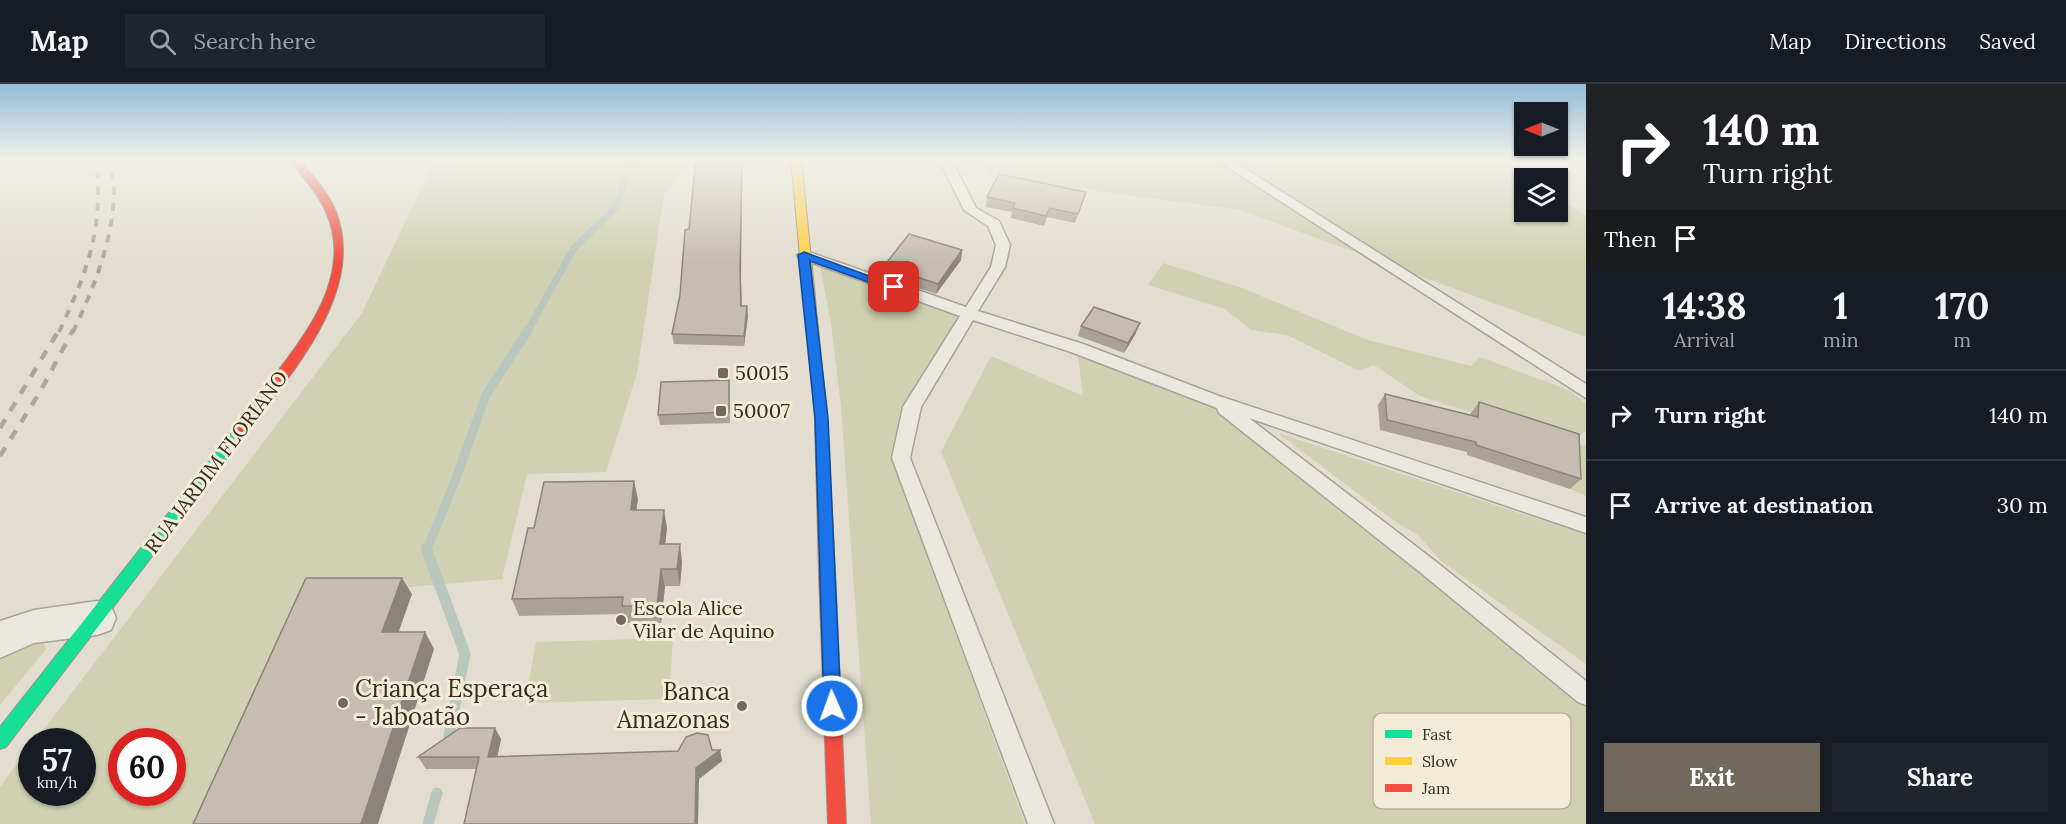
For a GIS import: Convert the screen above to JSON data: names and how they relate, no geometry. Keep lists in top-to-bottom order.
{
  "streets": {
    "main road": ["RUA JARDIM FLORIANO"]
  },
  "places": {
    "transit": ["50015", "50007"],
    "other": ["Escola Alice Vilar de Aquino", "Criança Esperaça - Jaboatão", "Banca Amazonas"]
  },
  "legend": ["Fast", "Slow", "Jam"],
  "north": "left",
  "page": {
    "header": "Map",
    "search": "Search here",
    "nav": ["Map", "Directions", "Saved"],
    "turn": ["140 m", "Turn right"],
    "then": "Then",
    "eta": [
      "14:38",
      "Arrival",
      "1",
      "min",
      "170",
      "m"
    ],
    "list": [
      {
        "name": "Turn right",
        "value": "140 m"
      },
      {
        "name": "Arrive at destination",
        "value": "30 m"
      }
    ],
    "speed": "57 km/h",
    "limit": "60",
    "buttons": ["Exit", "Share"]
  }
}
